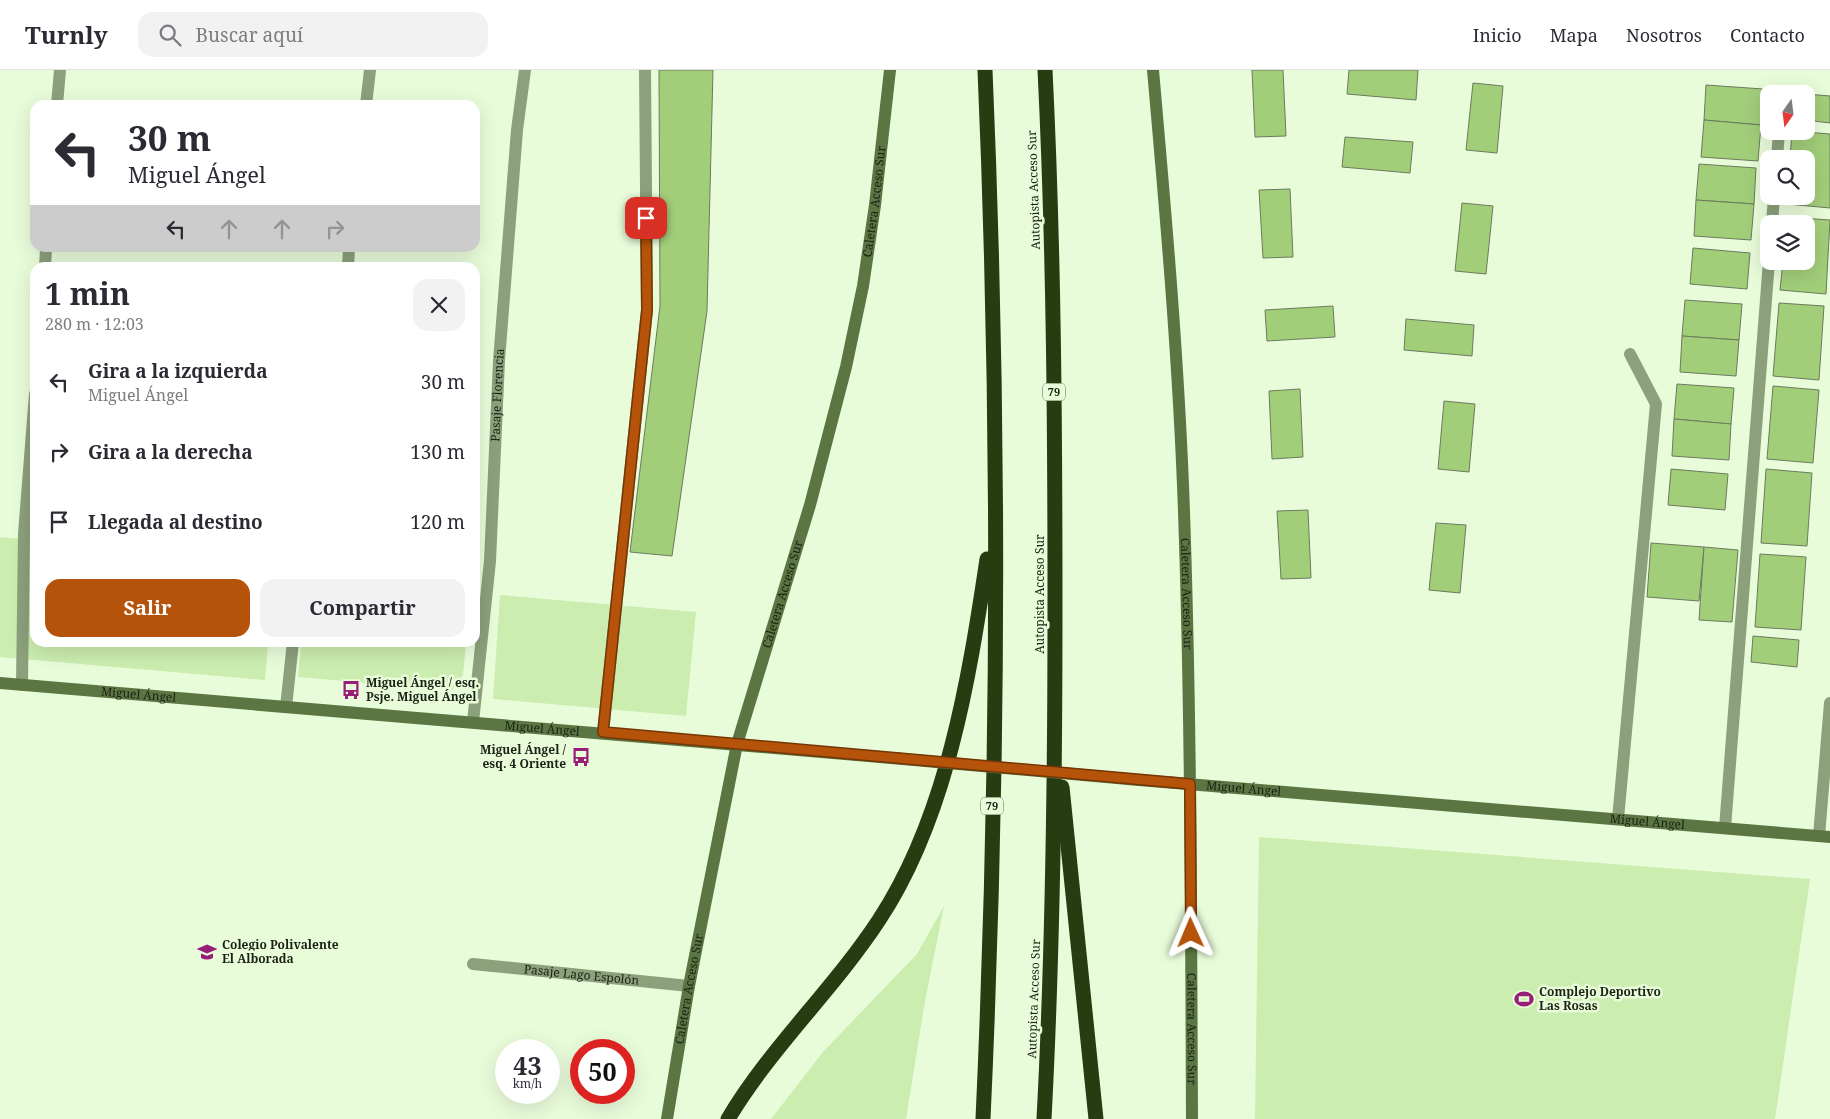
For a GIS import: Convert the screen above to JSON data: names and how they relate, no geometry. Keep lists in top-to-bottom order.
{
  "streets": {
    "highway": ["Autopista Acceso Sur", "79"],
    "main road": ["Caletera Acceso Sur", "Miguel Ángel"],
    "street": ["Pasaje Florencia", "Pasaje Lago Espolón"]
  },
  "crossings": [
    ["Caletera Acceso Sur", "Miguel Ángel"],
    ["Caletera Acceso Sur", "Pasaje Lago Espolón"],
    ["Pasaje Florencia", "Miguel Ángel"]
  ],
  "places": {
    "bus stop": ["Miguel Ángel / esq. Psje. Miguel Ángel", "Miguel Ángel / esq. 4 Oriente"],
    "school or university": ["Colegio Polivalente El Alborada"],
    "sports": ["Complejo Deportivo Las Rosas"]
  },
  "north": "bottom",
  "page": {
    "header": "Turnly",
    "search": "Buscar aquí",
    "nav": [
      "Inicio",
      "Mapa",
      "Nosotros",
      "Contacto"
    ],
    "turn": ["30 m", "Miguel Ángel"],
    "heading": ["1 min", "280 m · 12:03"],
    "list": [
      {
        "name": "Gira a la izquierda",
        "note": "Miguel Ángel",
        "value": "30 m"
      },
      {
        "name": "Gira a la derecha",
        "value": "130 m"
      },
      {
        "name": "Llegada al destino",
        "value": "120 m"
      }
    ],
    "buttons": ["Salir", "Compartir"],
    "speed": "43 km/h",
    "limit": "50"
  }
}
